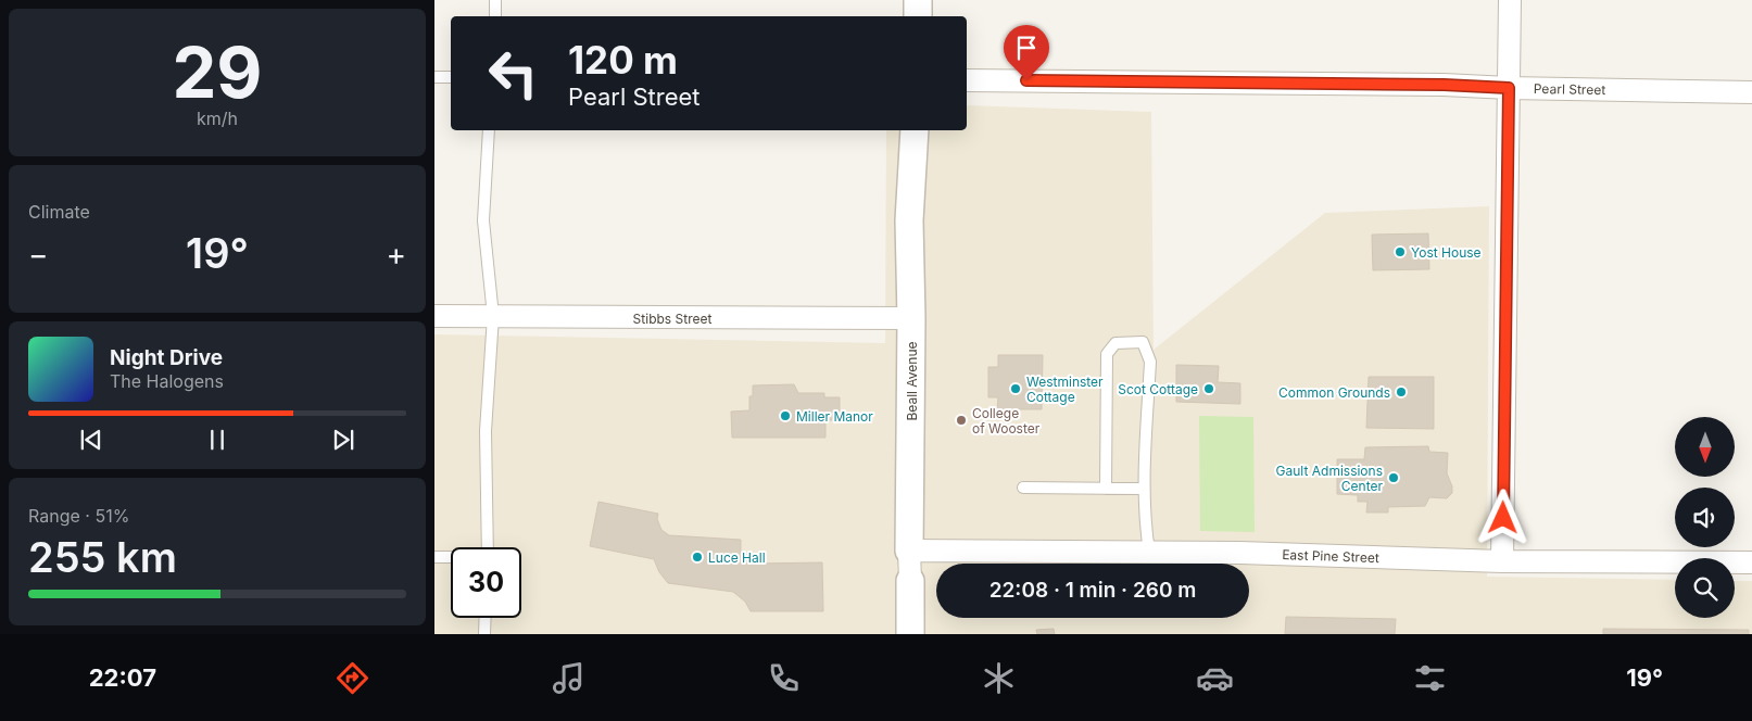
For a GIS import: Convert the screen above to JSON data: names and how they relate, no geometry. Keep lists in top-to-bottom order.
{
  "streets": {
    "street": [
      "Pearl Street",
      "Stibbs Street",
      "Beall Avenue",
      "East Pine Street"
    ]
  },
  "crossings": [
    ["Stibbs Street", "Beall Avenue"],
    ["Beall Avenue", "East Pine Street"]
  ],
  "places": [
    "Yost House",
    "Westminster Cottage",
    "Scot Cottage",
    "Common Grounds",
    "Miller Manor",
    "College of Wooster",
    "Gault Admissions Center",
    "Luce Hall"
  ],
  "north": "bottom",
  "page": {
    "tile": [
      ["29", "km/h"],
      "Climate",
      ["Range · 51%", "255 km"]
    ],
    "turn": ["120 m", "Pearl Street"],
    "heat": ["−", "19°", "+"],
    "song": ["Night Drive", "The Halogens"],
    "limit": "30",
    "trip": "22:08 · 1 min · 260 m",
    "tabs": ["22:07", "19°"]
  }
}
